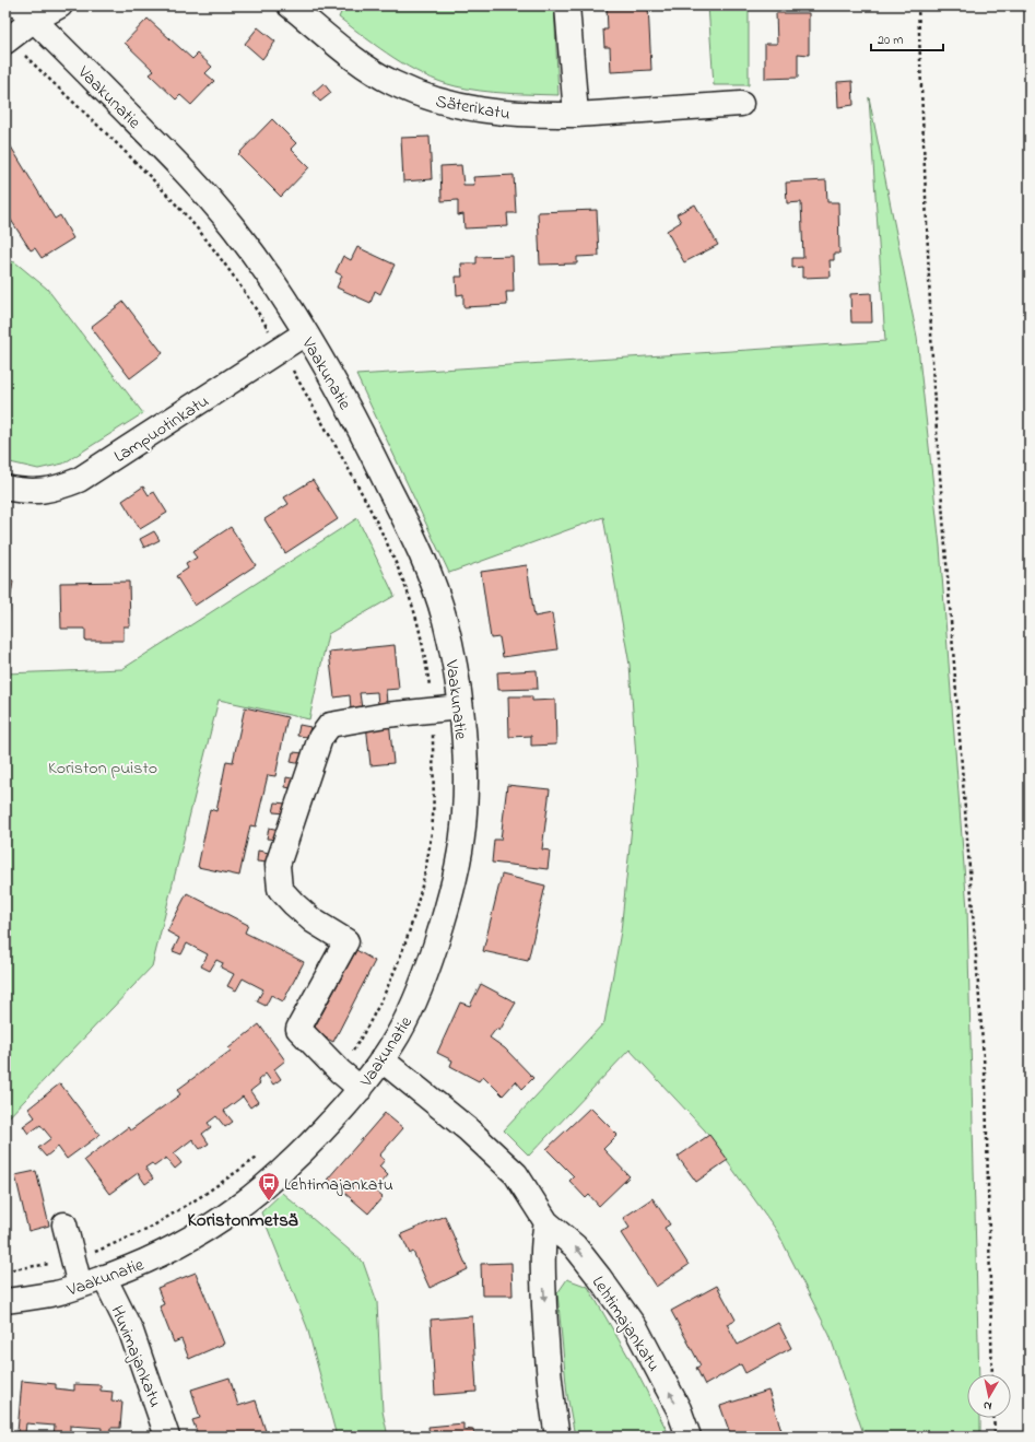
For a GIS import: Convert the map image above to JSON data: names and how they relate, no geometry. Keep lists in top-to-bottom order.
{
  "streets": {
    "street": [
      "Vaakunatie",
      "Säterikatu",
      "Lampuotinkatu",
      "Lehtimajankatu",
      "Huvimajankatu"
    ]
  },
  "crossings": [
    ["Vaakunatie", "Lampuotinkatu"],
    ["Vaakunatie", "Lehtimajankatu"],
    ["Vaakunatie", "Huvimajankatu"]
  ],
  "one_way": ["Lehtimajankatu"],
  "districts": ["Koristonmetsä"],
  "parks": ["Koriston puisto"],
  "places": {
    "bus stop": ["Lehtimajankatu"]
  },
  "scale_bar": "20 m",
  "north": "bottom"
}
